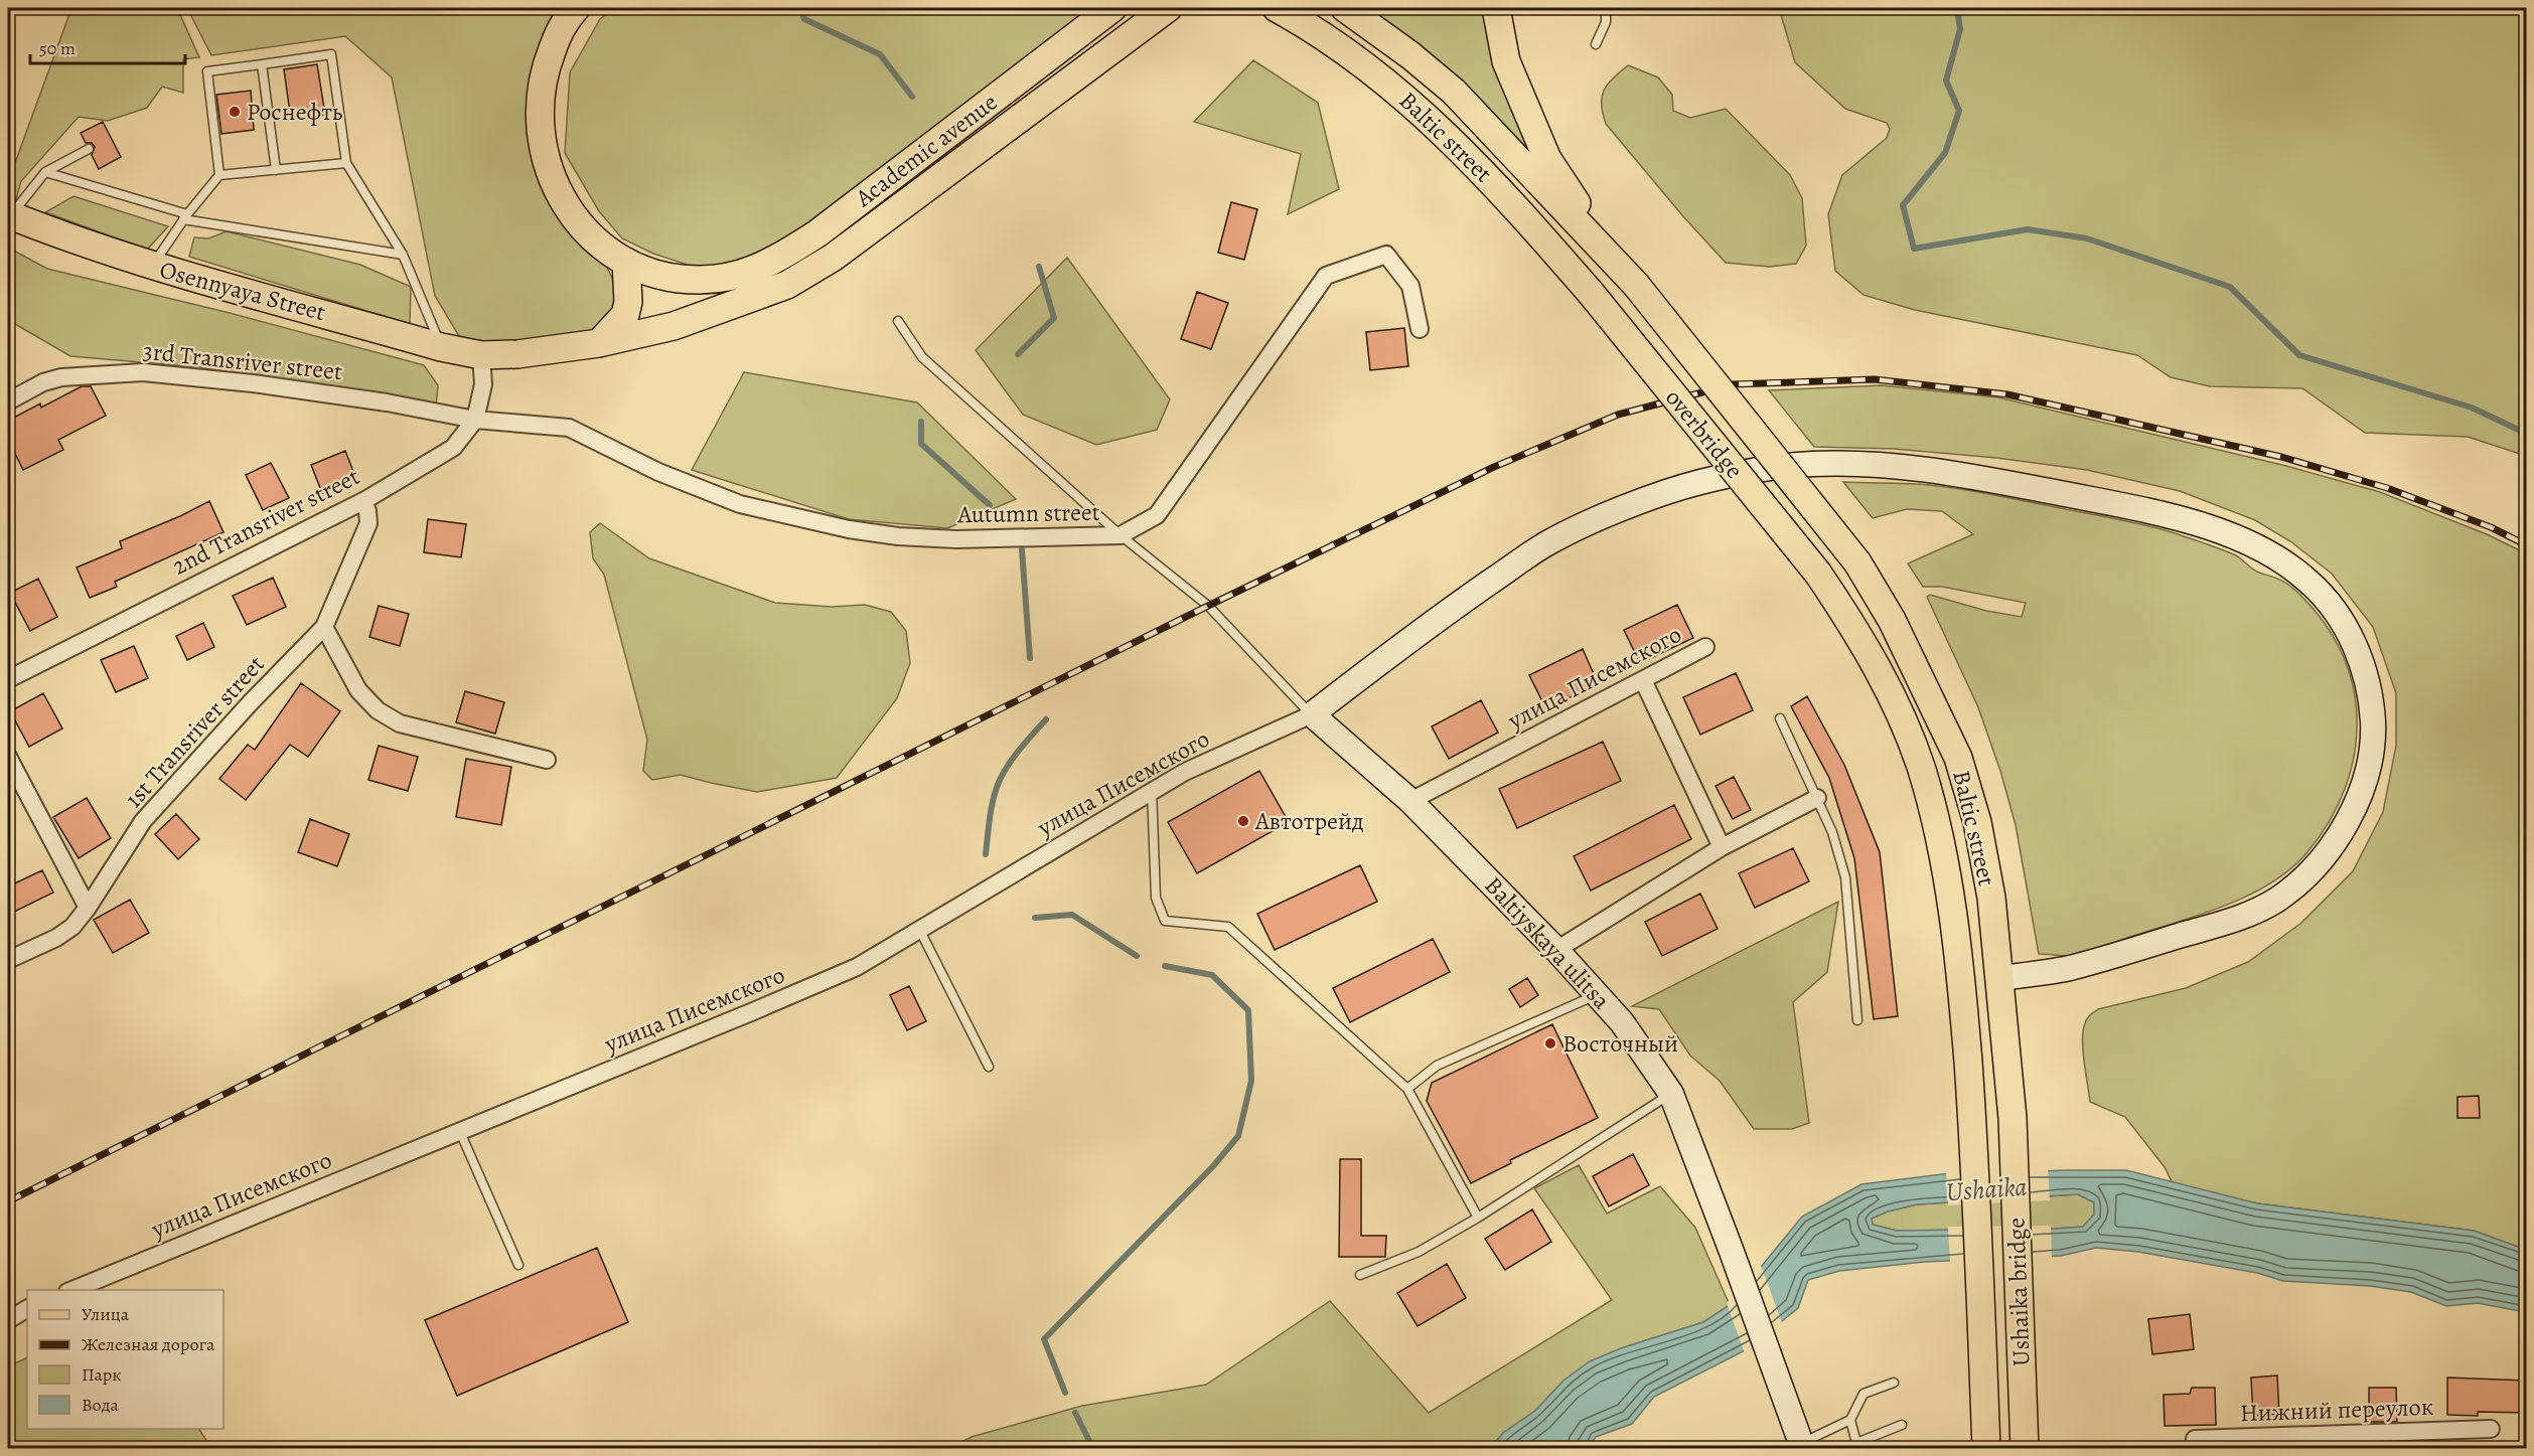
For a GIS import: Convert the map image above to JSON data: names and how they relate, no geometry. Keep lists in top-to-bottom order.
{
  "streets": {
    "main road": [
      "Baltic street",
      "Academic avenue",
      "Osennyaya Street",
      "overbridge",
      "Ushaika bridge"
    ],
    "street": [
      "3rd Transriver street",
      "Autumn street",
      "2nd Transriver street",
      "улица Писемского",
      "1st Transriver street",
      "Baltiyskaya ulitsa",
      "Нижний переулок"
    ]
  },
  "crossings": [
    ["Baltic street", "overbridge"],
    ["Baltic street", "Ushaika bridge"],
    ["Academic avenue", "Osennyaya Street"],
    ["Academic avenue", "2nd Transriver street"],
    ["Osennyaya Street", "2nd Transriver street"],
    ["3rd Transriver street", "Autumn street"],
    ["3rd Transriver street", "2nd Transriver street"],
    ["Autumn street", "2nd Transriver street"],
    ["2nd Transriver street", "1st Transriver street"],
    ["улица Писемского", "Baltiyskaya ulitsa"]
  ],
  "water": ["Ushaika"],
  "places": ["Роснефть", "Автотрейд", "Восточный"],
  "legend": [
    "Улица",
    "Железная дорога",
    "Парк",
    "Вода"
  ],
  "scale_bar": "50 m"
}
